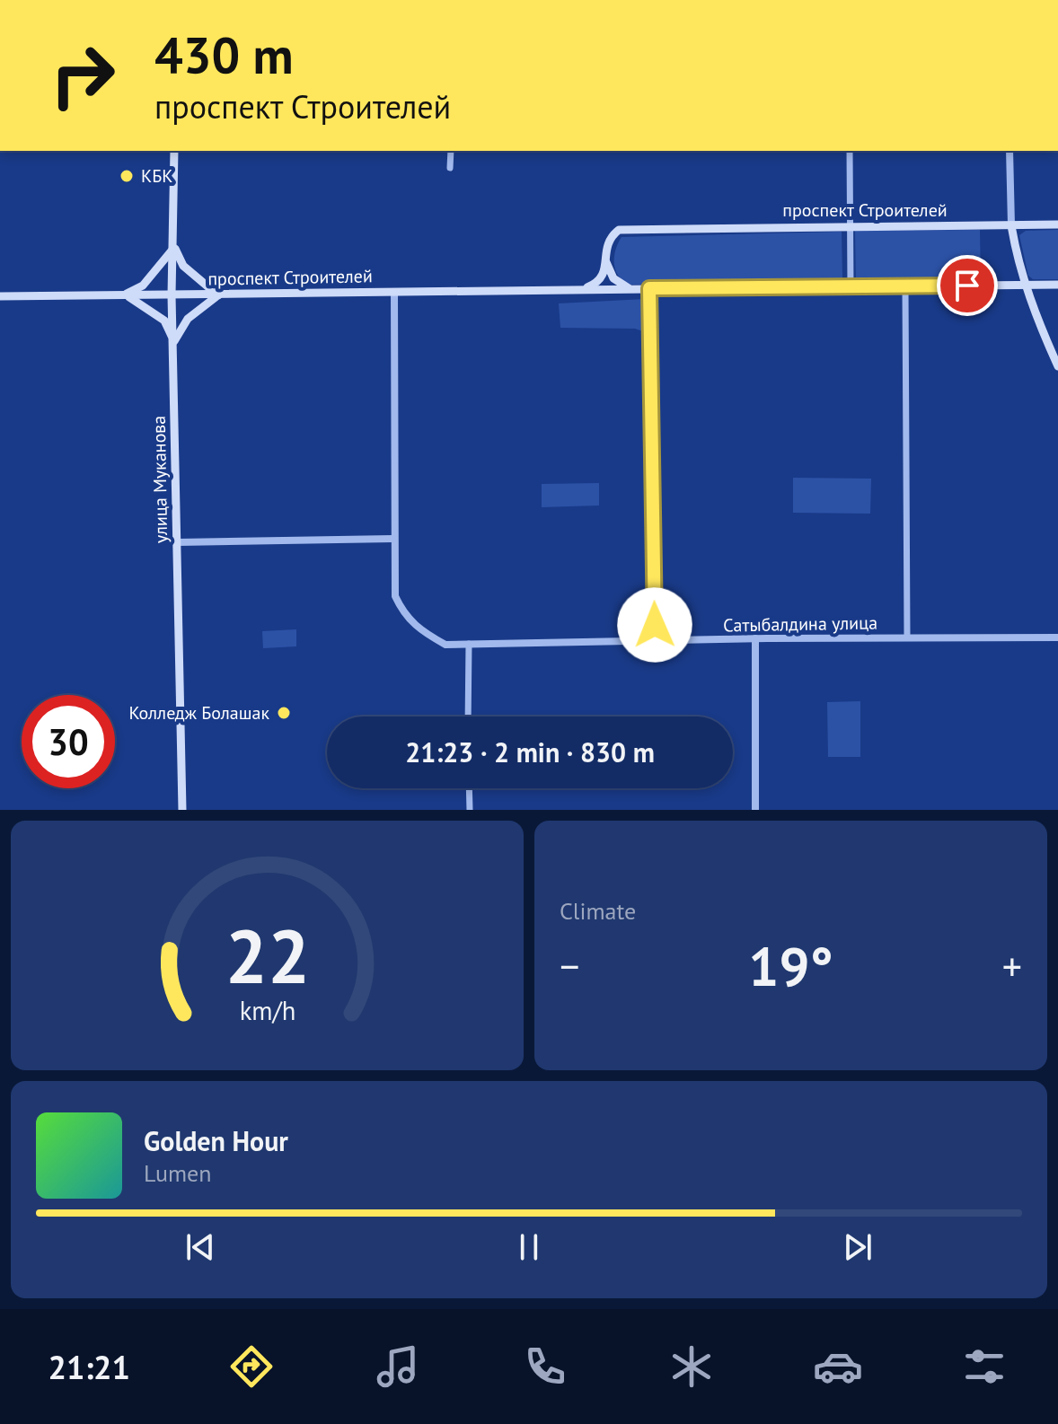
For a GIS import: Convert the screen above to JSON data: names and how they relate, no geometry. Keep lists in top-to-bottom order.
{
  "streets": {
    "main road": ["проспект Строителей", "улица Муканова"],
    "street": ["Сатыбалдина улица"]
  },
  "crossings": [
    ["проспект Строителей", "улица Муканова"],
    ["проспект Строителей", "Сатыбалдина улица"]
  ],
  "places": ["КБК", "Колледж Болашак"],
  "page": {
    "turn": ["430 m", "проспект Строителей"],
    "limit": "30",
    "trip": "21:23 · 2 min · 830 m",
    "tile": "Climate",
    "heat": ["−", "19°", "+"],
    "song": ["Golden Hour", "Lumen"],
    "tabs": "21:21",
    "gauge": ["22", "km/h"]
  }
}
